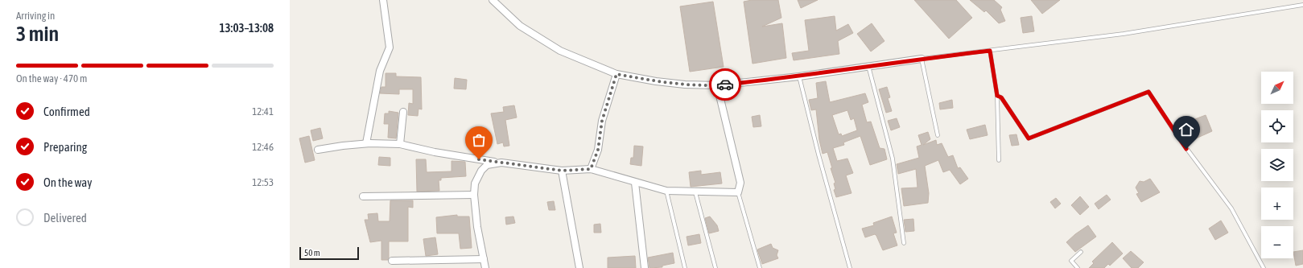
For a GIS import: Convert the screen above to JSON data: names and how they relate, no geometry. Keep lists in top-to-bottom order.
{
  "scale_bar": "50 m",
  "north": "top right",
  "page": {
    "heading": ["3 min", "Arriving in", "13:03–13:08"],
    "bar": "On the way · 470 m",
    "map_buttons": ["+", "−"],
    "list": [
      ["Confirmed", "12:41"],
      ["Preparing", "12:46"],
      ["On the way", "12:53"],
      "Delivered"
    ],
    "scale": "50 m"
  }
}
